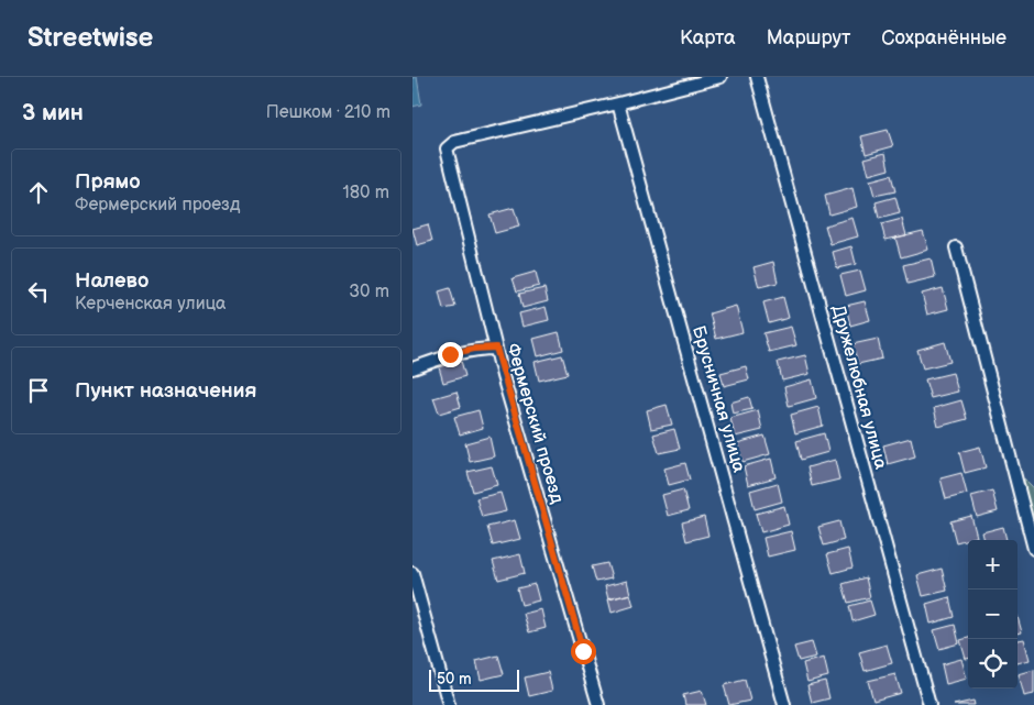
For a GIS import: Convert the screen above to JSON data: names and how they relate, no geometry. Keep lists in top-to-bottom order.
{
  "streets": {
    "street": ["Дружелюбная улица", "Брусничная улица", "Фермерский проезд"]
  },
  "crossings": [
    ["Брусничная улица", "Фермерский проезд"]
  ],
  "scale_bar": "50 m",
  "page": {
    "header": "Streetwise",
    "nav": ["Карта", "Маршрут", "Сохранённые"],
    "heading": ["3 мин", "Пешком · 210 m"],
    "list": [
      ["Прямо", "Фермерский проезд", "180 m"],
      ["Налево", "Керченская улица", "30 m"],
      "Пункт назначения"
    ],
    "map_buttons": ["+", "−"],
    "scale": "50 m"
  }
}
